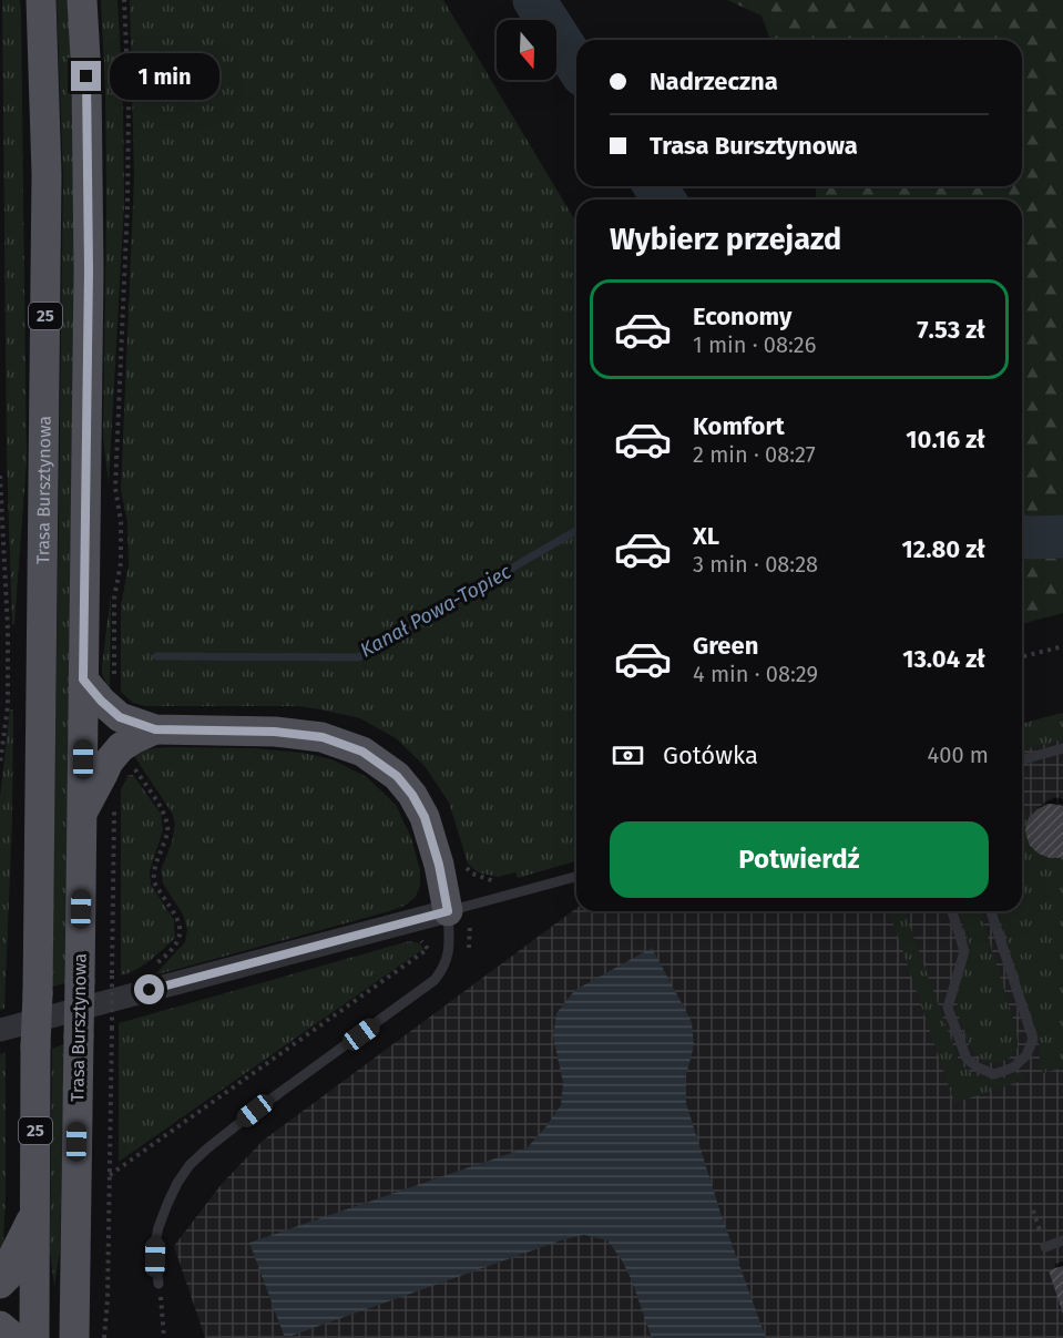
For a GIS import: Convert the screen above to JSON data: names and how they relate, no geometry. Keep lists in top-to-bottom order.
{
  "streets": {
    "main road": ["25", "Trasa Bursztynowa"]
  },
  "water": ["Kanał Powa-Topiec"],
  "north": "bottom",
  "page": {
    "banner": ["Nadrzeczna", "Trasa Bursztynowa"],
    "bubble": "1 min",
    "heading": "Wybierz przejazd",
    "list": [
      {
        "name": "Economy",
        "note": "1 min · 08:26",
        "value": "7.53 zł"
      },
      {
        "name": "Komfort",
        "note": "2 min · 08:27",
        "value": "10.16 zł"
      },
      {
        "name": "XL",
        "note": "3 min · 08:28",
        "value": "12.80 zł"
      },
      {
        "name": "Green",
        "note": "4 min · 08:29",
        "value": "13.04 zł"
      }
    ],
    "pay": ["Gotówka", "400 m"],
    "buttons": "Potwierdź"
  }
}
